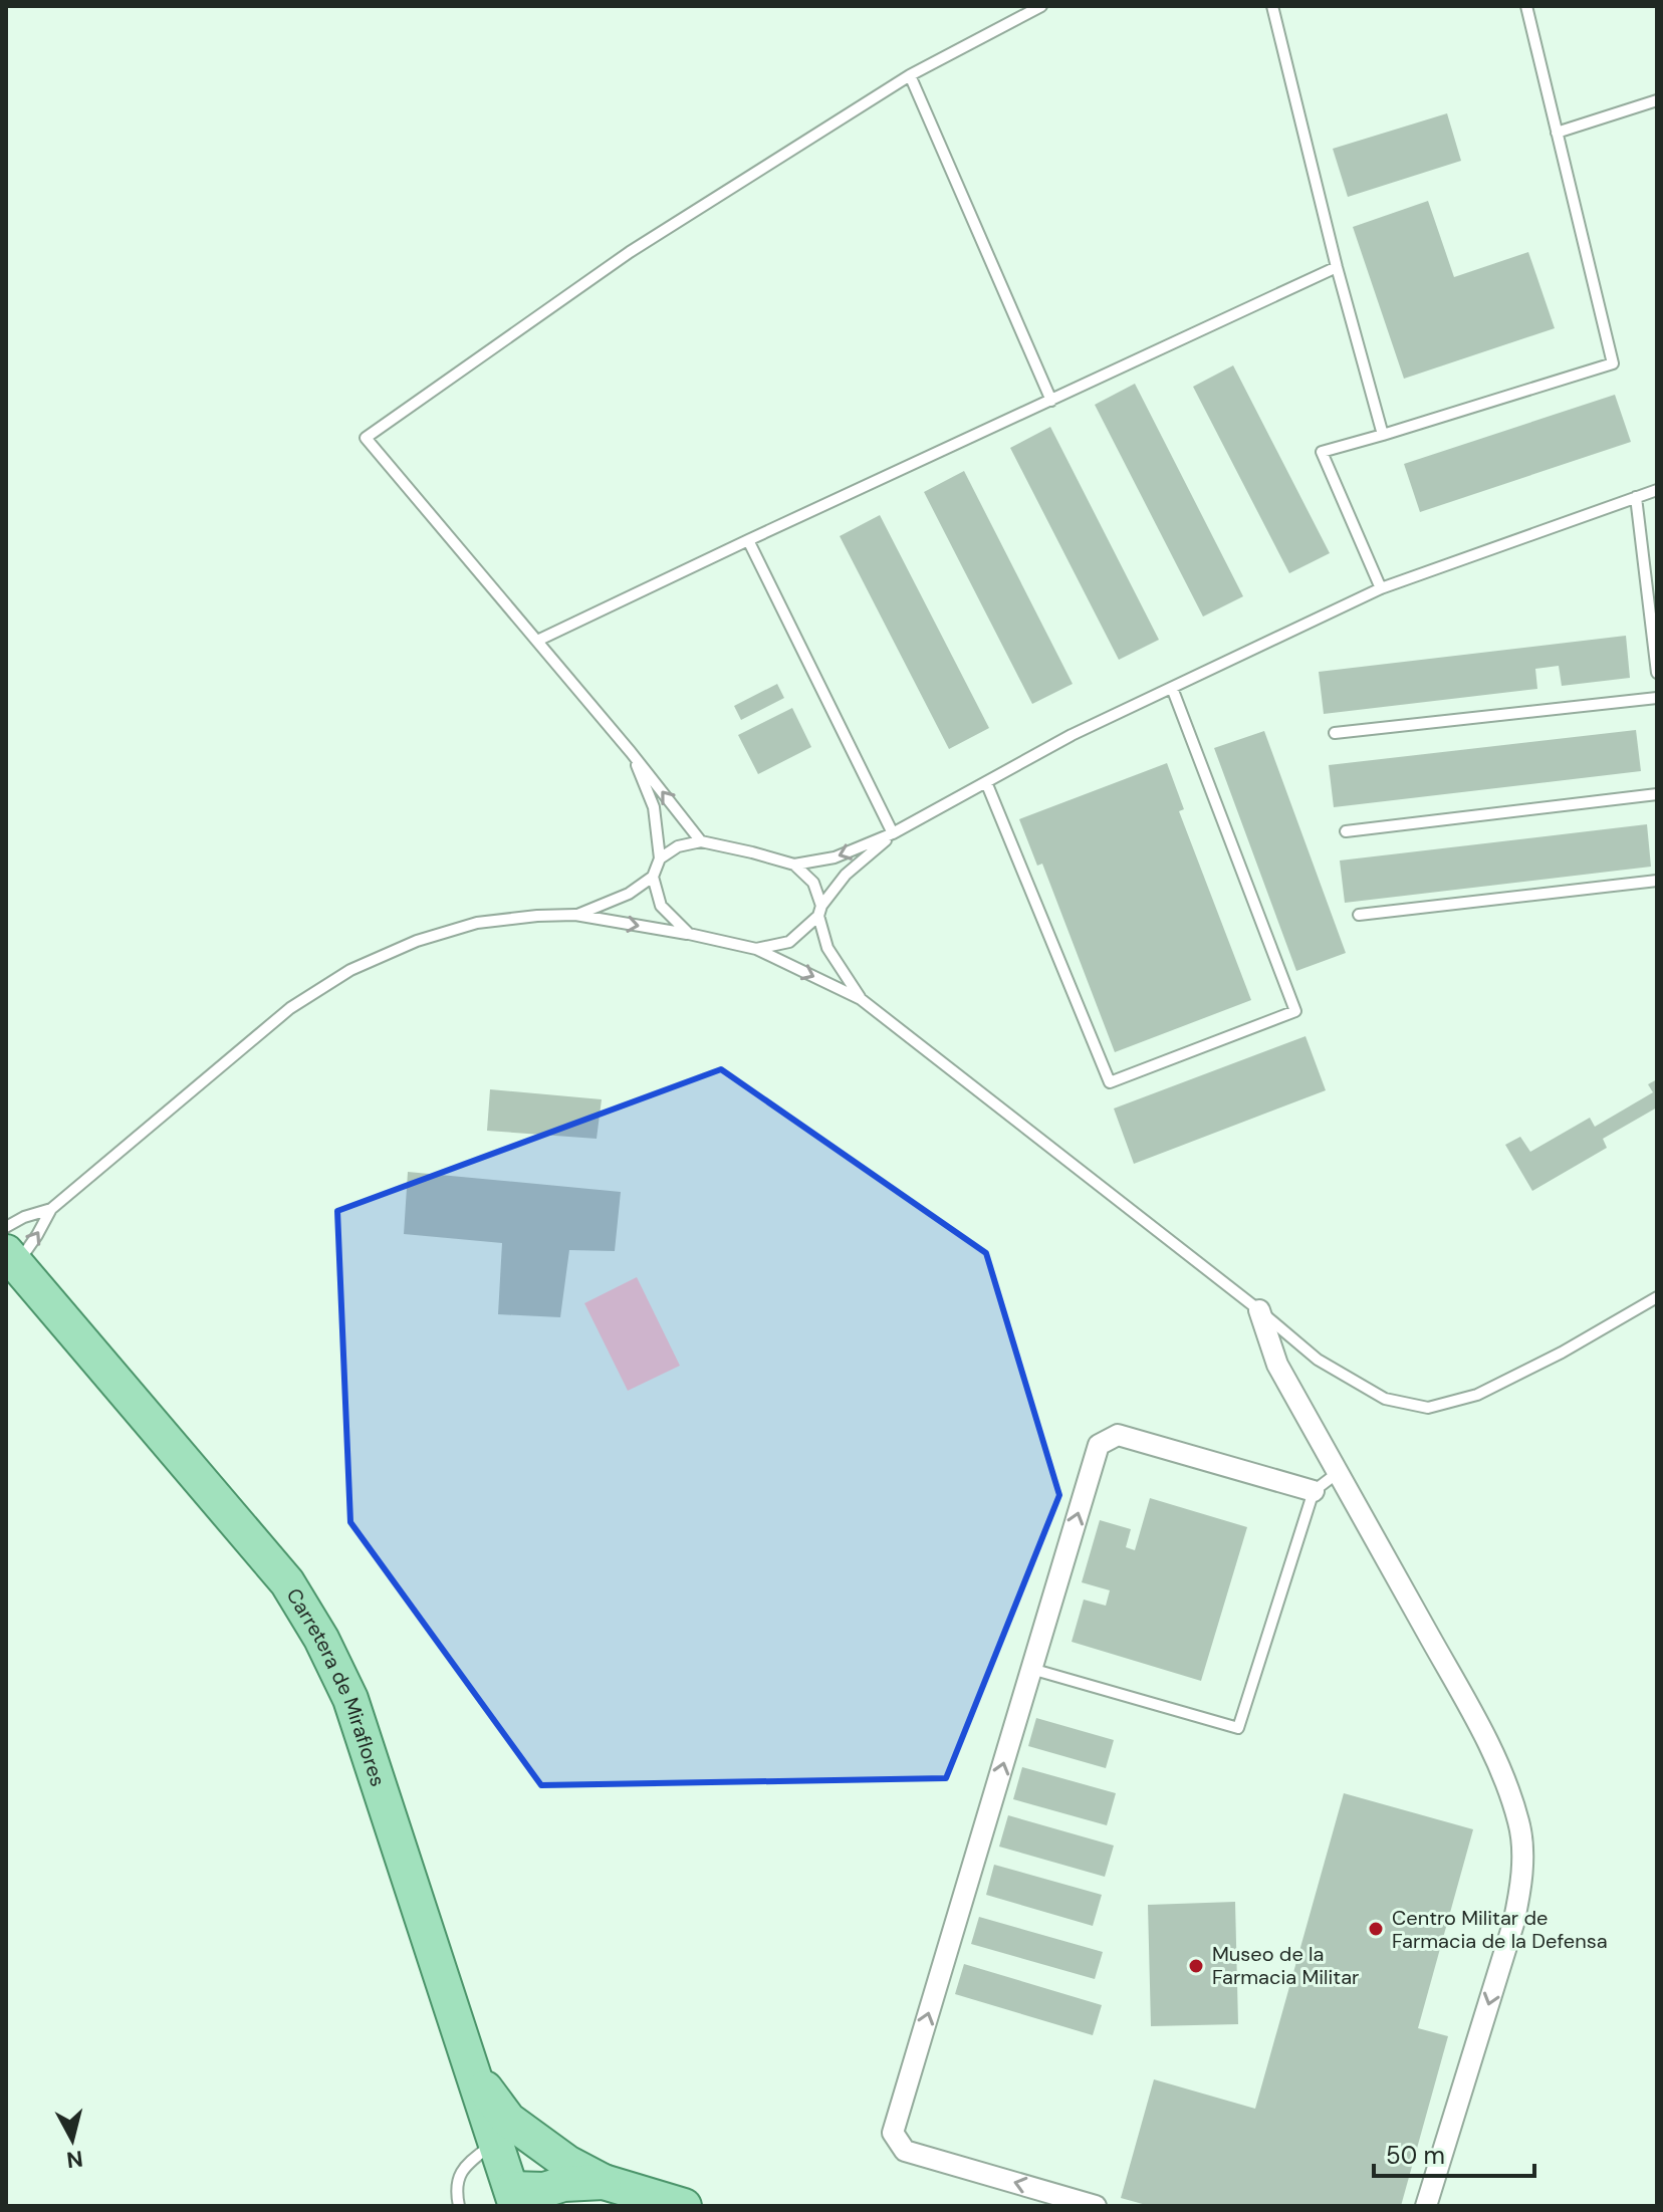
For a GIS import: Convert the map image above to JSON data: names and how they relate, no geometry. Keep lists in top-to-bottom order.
{
  "streets": {
    "main road": ["Carretera de Miraflores"]
  },
  "places": ["Centro Militar de Farmacia de la Defensa", "Museo de la Farmacia Militar"],
  "scale_bar": "50 m",
  "north": "bottom"
}
